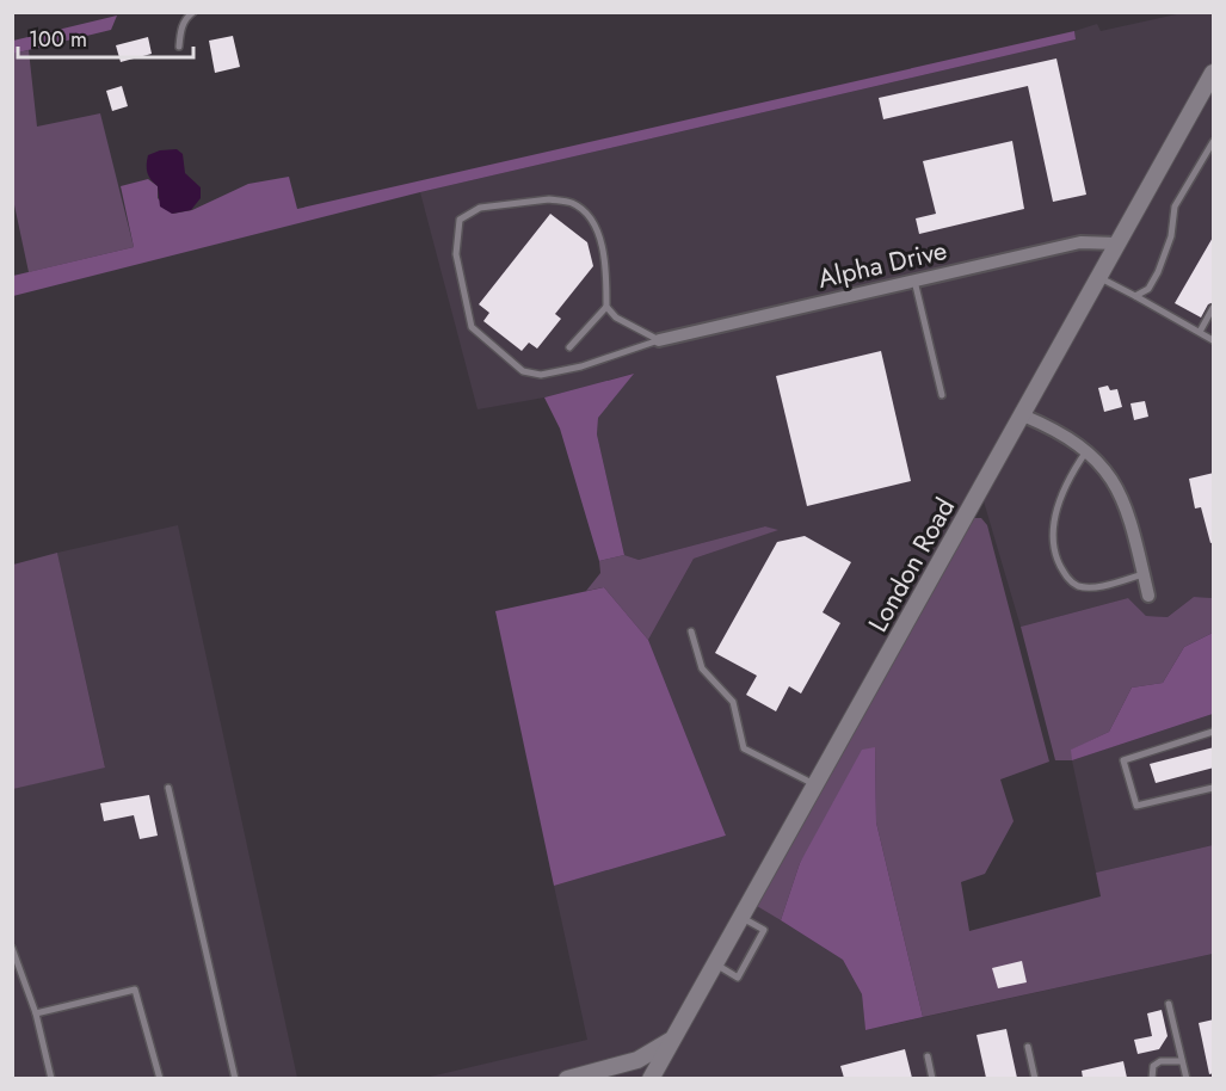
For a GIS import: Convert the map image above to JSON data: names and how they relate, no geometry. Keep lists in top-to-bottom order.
{
  "streets": {
    "street": ["Alpha Drive", "London Road"]
  },
  "crossings": [
    ["Alpha Drive", "London Road"]
  ],
  "scale_bar": "100 m"
}
